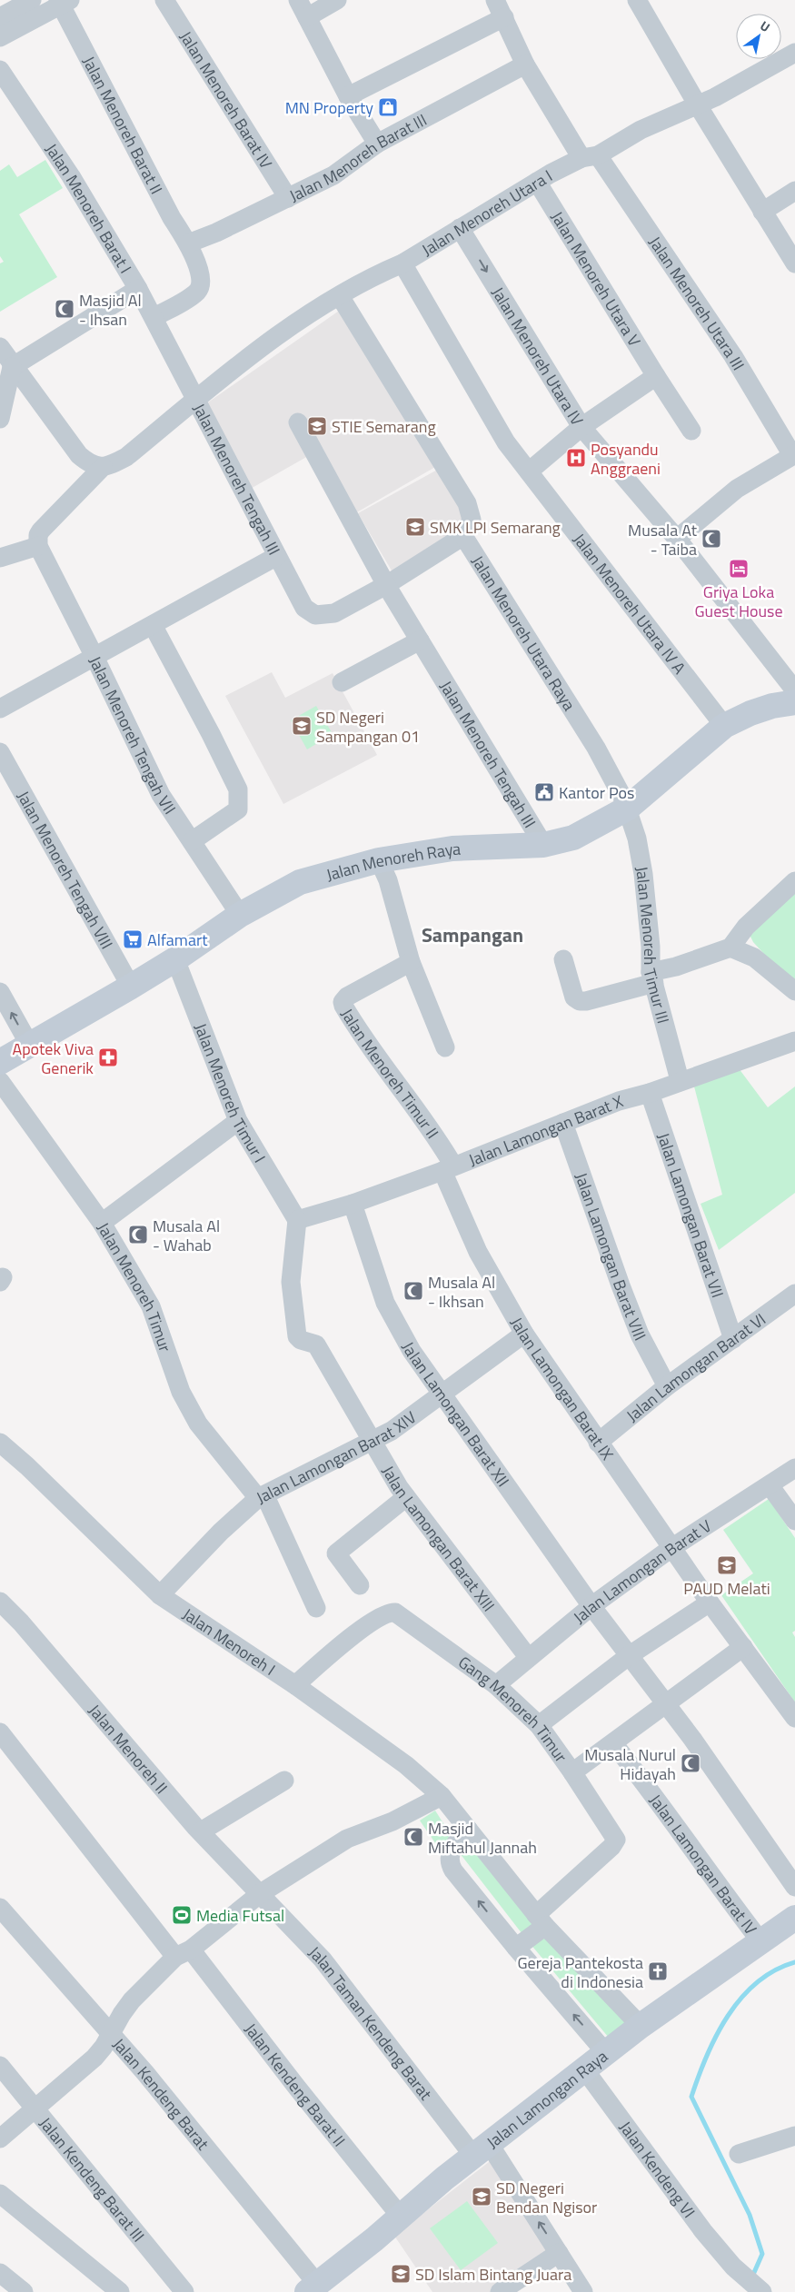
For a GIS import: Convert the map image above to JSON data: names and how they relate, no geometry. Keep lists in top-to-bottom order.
{
  "streets": {
    "main road": ["Jalan Menoreh Raya", "Jalan Lamongan Raya"],
    "street": [
      "Jalan Menoreh Barat IV",
      "Jalan Menoreh Barat II",
      "Jalan Menoreh Barat III",
      "Jalan Menoreh Barat I",
      "Jalan Menoreh Utara I",
      "Jalan Menoreh Utara V",
      "Jalan Menoreh Utara III",
      "Jalan Menoreh Utara IV",
      "Jalan Menoreh Tengah III",
      "Jalan Menoreh Utara IV A",
      "Jalan Menoreh Utara Raya",
      "Jalan Menoreh Tengah VII",
      "Jalan Menoreh Tengah VIII",
      "Jalan Menoreh Timur III",
      "Jalan Menoreh Timur II",
      "Jalan Menoreh Timur I",
      "Jalan Lamongan Barat X",
      "Jalan Lamongan Barat VII",
      "Jalan Lamongan Barat VIII",
      "Jalan Menoreh Timur",
      "Jalan Lamongan Barat VI",
      "Jalan Lamongan Barat IX",
      "Jalan Lamongan Barat XII",
      "Jalan Lamongan Barat XIV",
      "Jalan Lamongan Barat XIII",
      "Jalan Lamongan Barat V",
      "Jalan Menoreh I",
      "Gang Menoreh Timur",
      "Jalan Menoreh II",
      "Jalan Lamongan Barat IV",
      "Jalan Taman Kendeng Barat",
      "Jalan Kendeng Barat II",
      "Jalan Kendeng Barat",
      "Jalan Kendeng VI",
      "Jalan Kendeng Barat III"
    ]
  },
  "crossings": [
    ["Jalan Menoreh Barat IV", "Jalan Menoreh Barat III"],
    ["Jalan Menoreh Barat II", "Jalan Menoreh Barat III"],
    ["Jalan Menoreh Barat II", "Jalan Menoreh Barat I"],
    ["Jalan Menoreh Barat III", "Jalan Menoreh Utara III"],
    ["Jalan Menoreh Barat I", "Jalan Menoreh Utara I"],
    ["Jalan Menoreh Barat I", "Jalan Menoreh Tengah III"],
    ["Jalan Menoreh Utara I", "Jalan Menoreh Utara V"],
    ["Jalan Menoreh Utara I", "Jalan Menoreh Utara III"],
    ["Jalan Menoreh Utara I", "Jalan Menoreh Utara IV"],
    ["Jalan Menoreh Utara I", "Jalan Menoreh Tengah III"],
    ["Jalan Menoreh Utara I", "Jalan Menoreh Utara IV A"],
    ["Jalan Menoreh Utara III", "Jalan Menoreh Utara IV"],
    ["Jalan Menoreh Tengah III", "Jalan Menoreh Raya"],
    ["Jalan Menoreh Utara IV A", "Jalan Menoreh Raya"],
    ["Jalan Menoreh Utara Raya", "Jalan Menoreh Raya"],
    ["Jalan Menoreh Utara Raya", "Jalan Menoreh Timur III"],
    ["Jalan Menoreh Tengah VII", "Jalan Menoreh Raya"],
    ["Jalan Menoreh Raya", "Jalan Menoreh Tengah VIII"],
    ["Jalan Menoreh Raya", "Jalan Menoreh Timur III"],
    ["Jalan Menoreh Raya", "Jalan Menoreh Timur I"],
    ["Jalan Menoreh Timur III", "Jalan Lamongan Barat X"],
    ["Jalan Menoreh Timur II", "Jalan Lamongan Barat X"],
    ["Jalan Menoreh Timur II", "Jalan Lamongan Barat IX"],
    ["Jalan Menoreh Timur I", "Jalan Lamongan Barat X"],
    ["Jalan Menoreh Timur I", "Jalan Lamongan Barat XIII"],
    ["Jalan Lamongan Barat X", "Jalan Lamongan Barat VII"],
    ["Jalan Lamongan Barat X", "Jalan Lamongan Barat VIII"],
    ["Jalan Lamongan Barat X", "Jalan Lamongan Barat IX"],
    ["Jalan Lamongan Barat X", "Jalan Lamongan Barat XII"],
    ["Jalan Lamongan Barat X", "Jalan Lamongan Barat XIII"],
    ["Jalan Lamongan Barat VII", "Jalan Lamongan Barat VI"],
    ["Jalan Lamongan Barat VIII", "Jalan Lamongan Barat VI"],
    ["Jalan Menoreh Timur", "Jalan Lamongan Barat XIV"],
    ["Jalan Lamongan Barat VI", "Jalan Lamongan Barat IX"],
    ["Jalan Lamongan Barat IX", "Jalan Lamongan Barat XIV"],
    ["Jalan Lamongan Barat IX", "Jalan Lamongan Barat V"],
    ["Jalan Lamongan Barat XII", "Jalan Lamongan Barat XIV"],
    ["Jalan Lamongan Barat XII", "Jalan Lamongan Barat V"],
    ["Jalan Lamongan Barat XIV", "Jalan Lamongan Barat XIII"],
    ["Jalan Lamongan Barat XIV", "Jalan Menoreh I"],
    ["Jalan Lamongan Barat XIII", "Jalan Lamongan Barat V"],
    ["Jalan Lamongan Barat V", "Gang Menoreh Timur"],
    ["Jalan Menoreh I", "Gang Menoreh Timur"],
    ["Jalan Menoreh I", "Jalan Lamongan Raya"],
    ["Jalan Menoreh II", "Jalan Taman Kendeng Barat"],
    ["Jalan Lamongan Barat IV", "Jalan Lamongan Raya"],
    ["Jalan Taman Kendeng Barat", "Jalan Lamongan Raya"],
    ["Jalan Kendeng Barat II", "Jalan Lamongan Raya"],
    ["Jalan Kendeng Barat", "Jalan Lamongan Raya"],
    ["Jalan Lamongan Raya", "Jalan Kendeng VI"]
  ],
  "districts": ["Sampangan"],
  "places": {
    "shop": ["MN Property"],
    "mosque": [
      "Masjid Al - Ihsan",
      "Musala At - Taiba",
      "Musala Al - Wahab",
      "Musala Al - Ikhsan",
      "Musala Nurul Hidayah",
      "Masjid Miftahul Jannah"
    ],
    "school or university": [
      "STIE Semarang",
      "SMK LPI Semarang",
      "SD Negeri Sampangan 01",
      "PAUD Melati",
      "SD Negeri Bendan Ngisor",
      "SD Islam Bintang Juara"
    ],
    "hospital": ["Posyandu Anggraeni"],
    "hotel": ["Griya Loka Guest House"],
    "public building": ["Kantor Pos"],
    "supermarket": ["Alfamart"],
    "pharmacy": ["Apotek Viva Generik"],
    "sports": ["Media Futsal"],
    "church": ["Gereja Pantekosta di Indonesia"]
  },
  "north": "top right"
}
